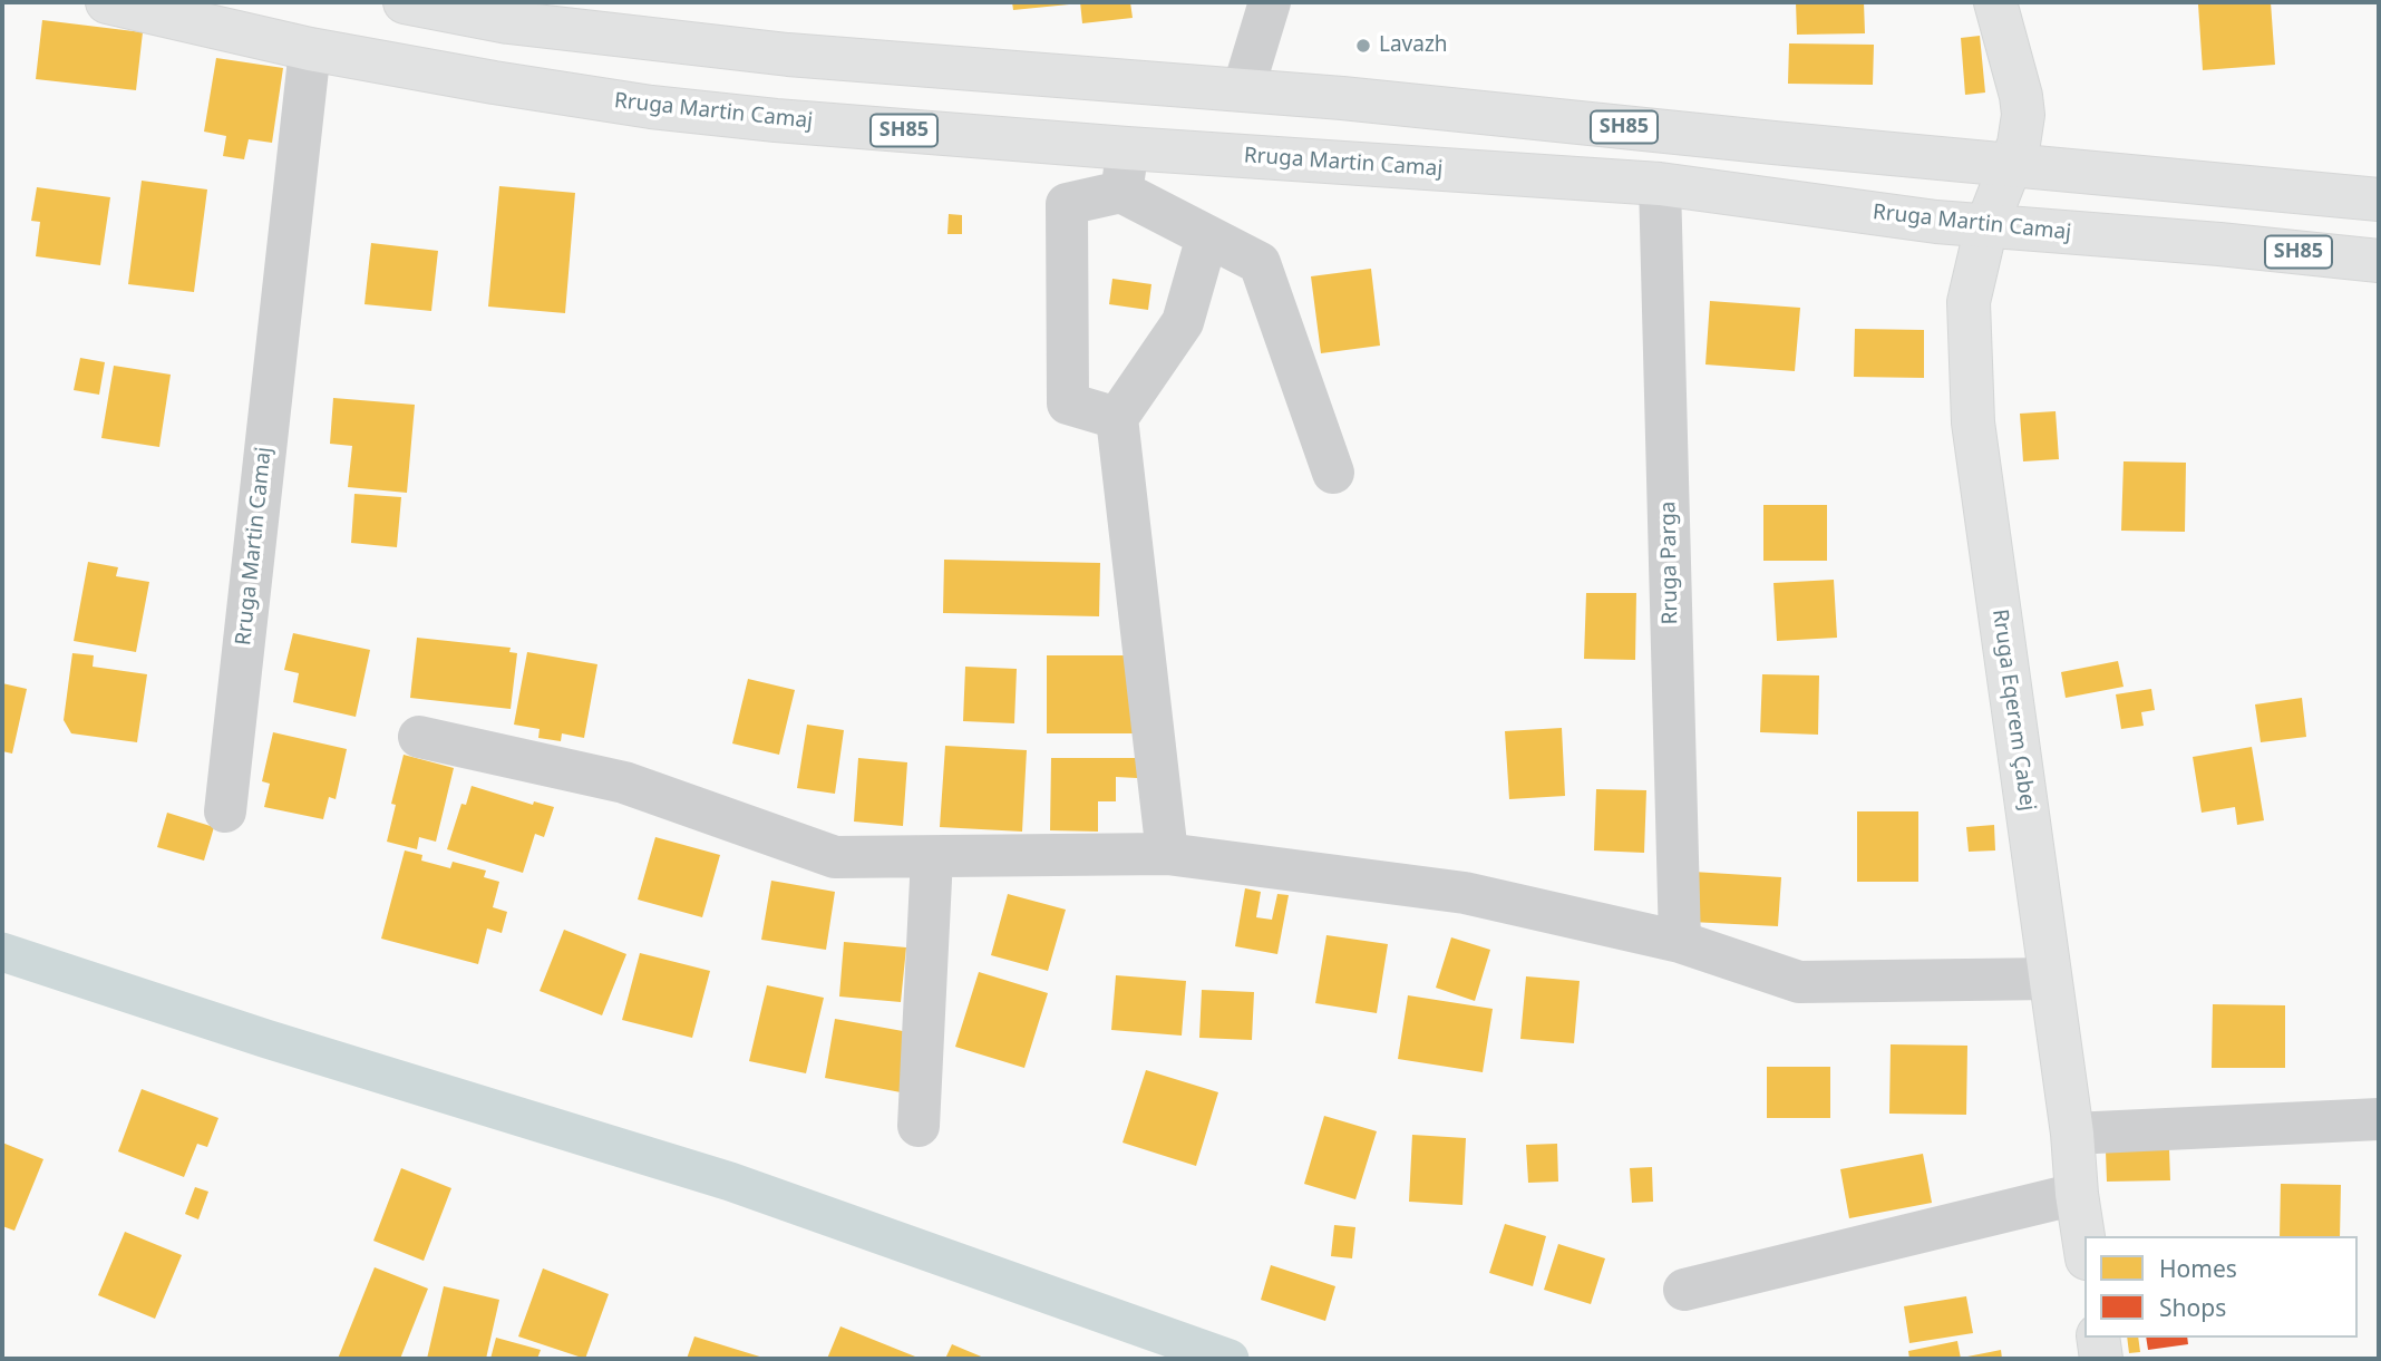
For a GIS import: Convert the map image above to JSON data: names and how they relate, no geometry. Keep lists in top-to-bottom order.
{
  "streets": {
    "main road": ["Rruga Martin Camaj", "SH85", "Rruga Eqerem Çabej"],
    "street": ["Rruga Parga"]
  },
  "crossings": [
    ["Rruga Martin Camaj", "Rruga Parga"],
    ["Rruga Martin Camaj", "Rruga Eqerem Çabej"],
    ["SH85", "Rruga Eqerem Çabej"]
  ],
  "places": ["Lavazh"],
  "legend": ["Homes", "Shops"]
}
